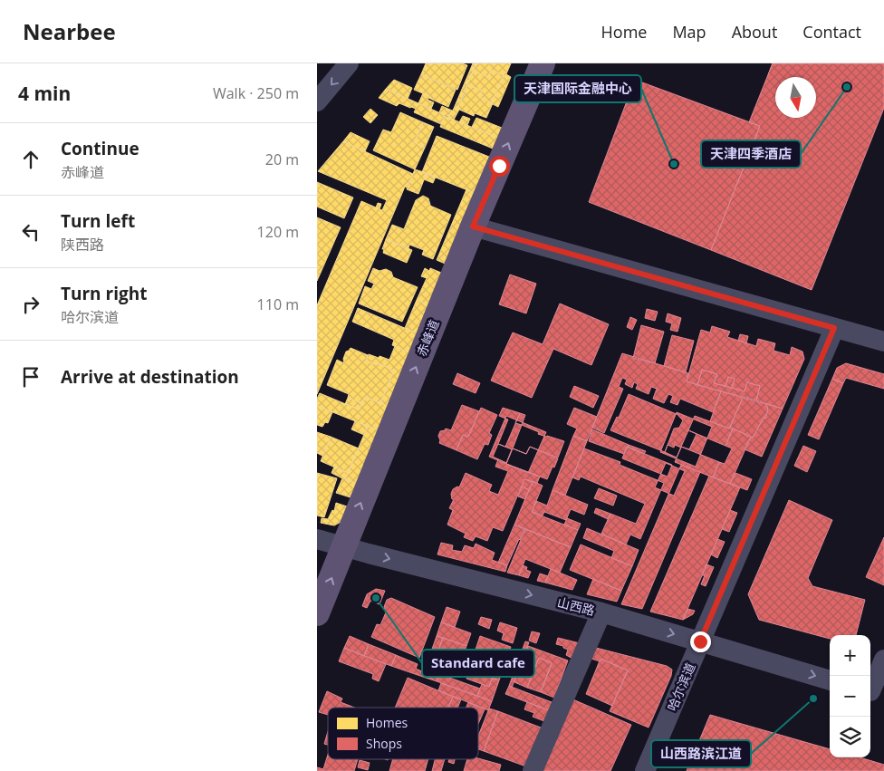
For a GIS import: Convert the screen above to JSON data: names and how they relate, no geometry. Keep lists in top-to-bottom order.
{
  "streets": {
    "main road": ["赤峰道"],
    "street": ["山西路", "哈尔滨道"]
  },
  "crossings": [
    ["赤峰道", "山西路"],
    ["山西路", "哈尔滨道"]
  ],
  "one_way": ["赤峰道", "山西路"],
  "places": [
    "天津四季酒店",
    "天津国际金融中心",
    "Standard cafe",
    "山西路滨江道"
  ],
  "legend": ["Homes", "Shops"],
  "north": "bottom",
  "page": {
    "header": "Nearbee",
    "nav": [
      "Home",
      "Map",
      "About",
      "Contact"
    ],
    "heading": ["4 min", "Walk · 250 m"],
    "list": [
      ["Continue", "赤峰道", "20 m"],
      ["Turn left", "陕西路", "120 m"],
      ["Turn right", "哈尔滨道", "110 m"],
      "Arrive at destination"
    ],
    "map_buttons": ["+", "−"]
  }
}
